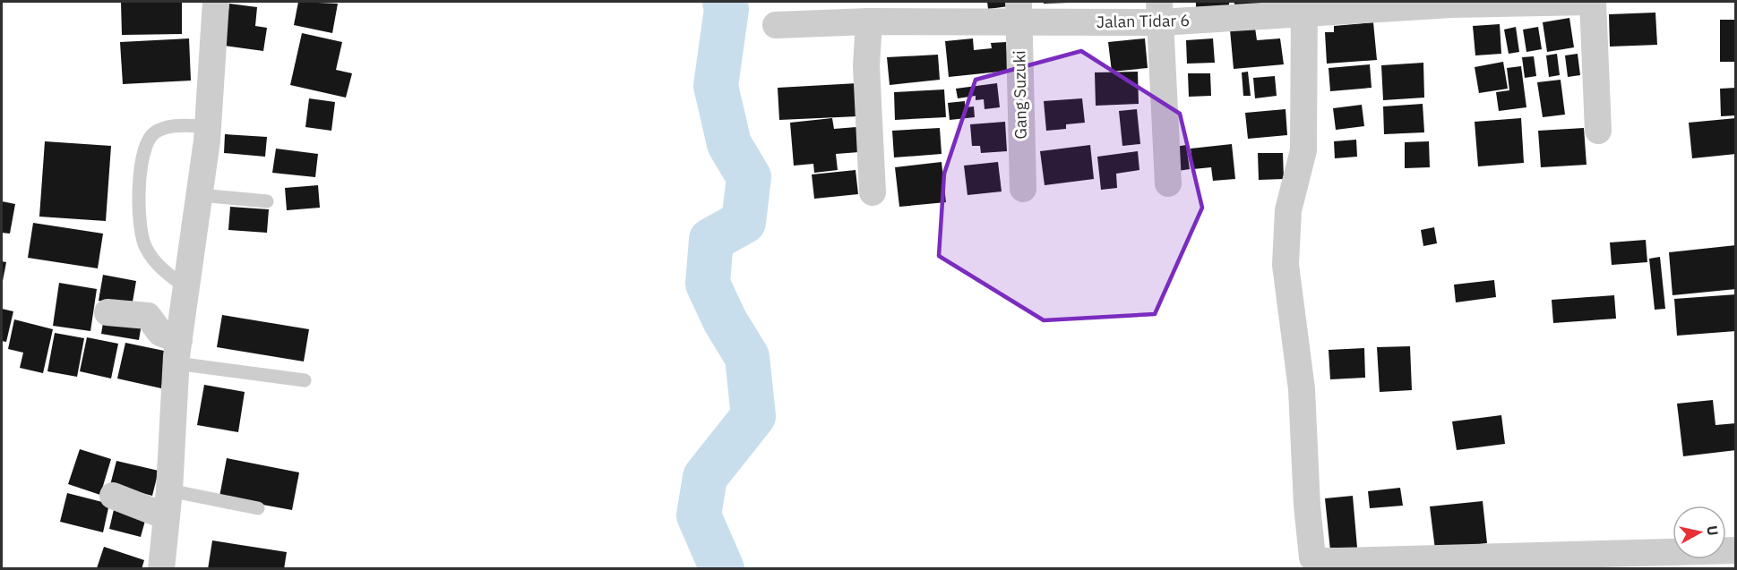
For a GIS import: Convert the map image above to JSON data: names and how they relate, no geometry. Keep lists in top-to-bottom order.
{
  "streets": {
    "street": ["Jalan Tidar 6", "Gang Suzuki"]
  },
  "crossings": [
    ["Jalan Tidar 6", "Gang Suzuki"]
  ],
  "north": "right"
}
